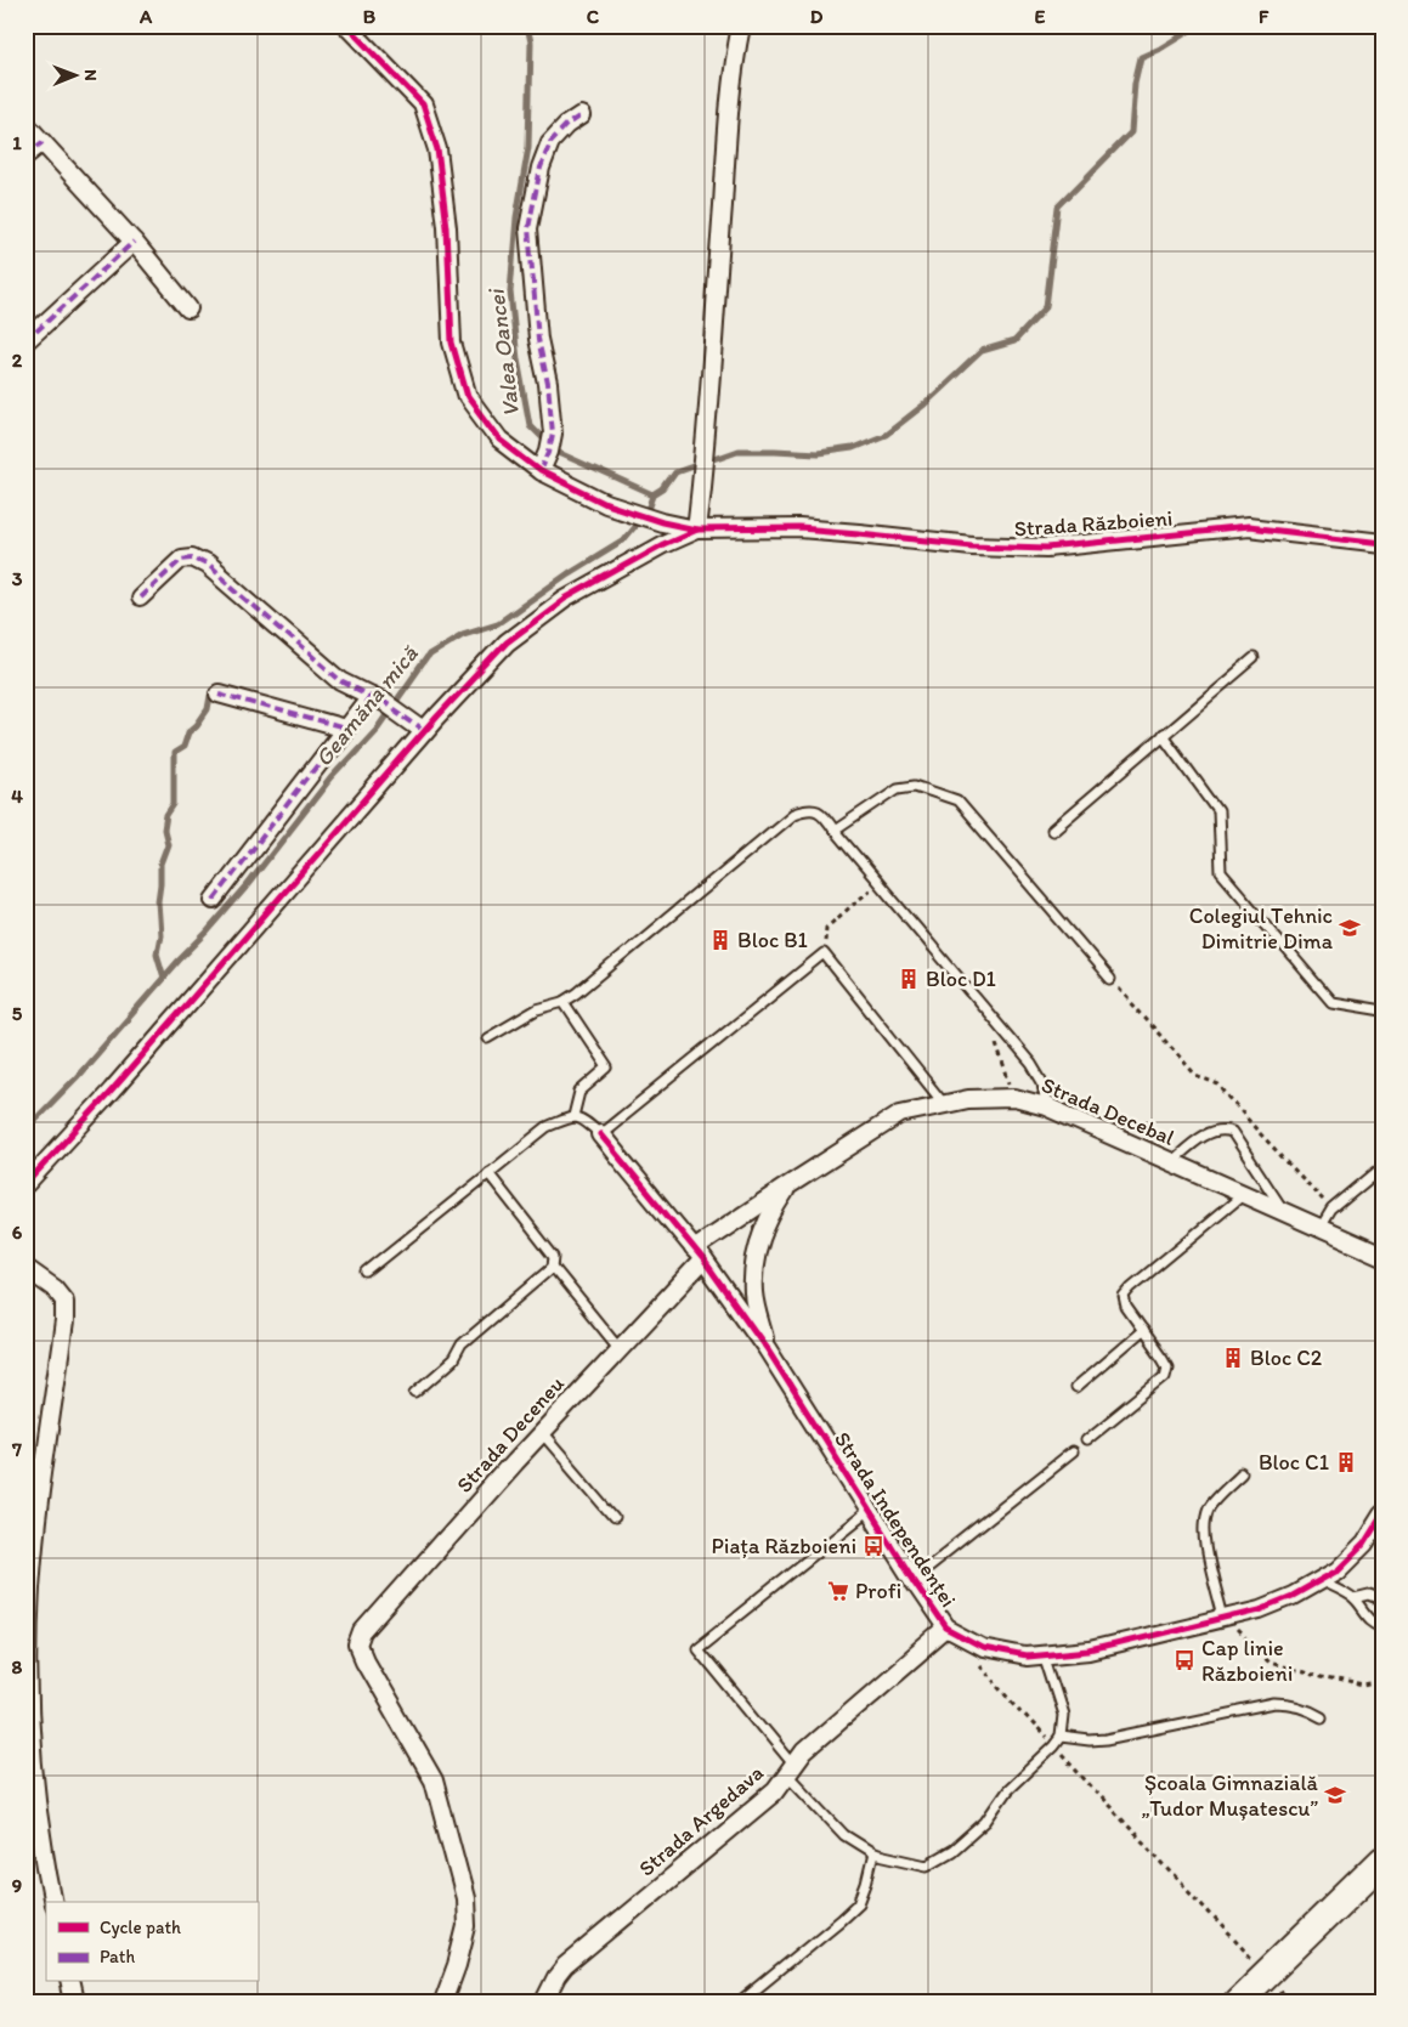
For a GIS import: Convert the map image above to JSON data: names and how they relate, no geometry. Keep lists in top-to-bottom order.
{
  "streets": {
    "street": [
      "Strada Războieni",
      "Strada Decebal",
      "Strada Deceneu",
      "Strada Independenței",
      "Strada Argedava"
    ]
  },
  "crossings": [
    ["Strada Decebal", "Strada Deceneu"],
    ["Strada Decebal", "Strada Independenței"],
    ["Strada Deceneu", "Strada Independenței"],
    ["Strada Independenței", "Strada Argedava"]
  ],
  "water": ["Valea Oancei", "Geamăna mică"],
  "places": {
    "school or university": ["Colegiul Tehnic Dimitrie Dima", "Școala Gimnazială „Tudor Mușatescu”"],
    "building": [
      "Bloc B1",
      "Bloc D1",
      "Bloc C2",
      "Bloc C1"
    ],
    "bus stop": ["Piața Războieni", "Cap linie Războieni"],
    "supermarket": ["Profi"]
  },
  "legend": ["Cycle path", "Path"],
  "north": "right",
  "grid": {
    "columns": [
      "A",
      "B",
      "C",
      "D",
      "E",
      "F"
    ],
    "rows": [
      "1",
      "2",
      "3",
      "4",
      "5",
      "6",
      "7",
      "8",
      "9"
    ]
  }
}
